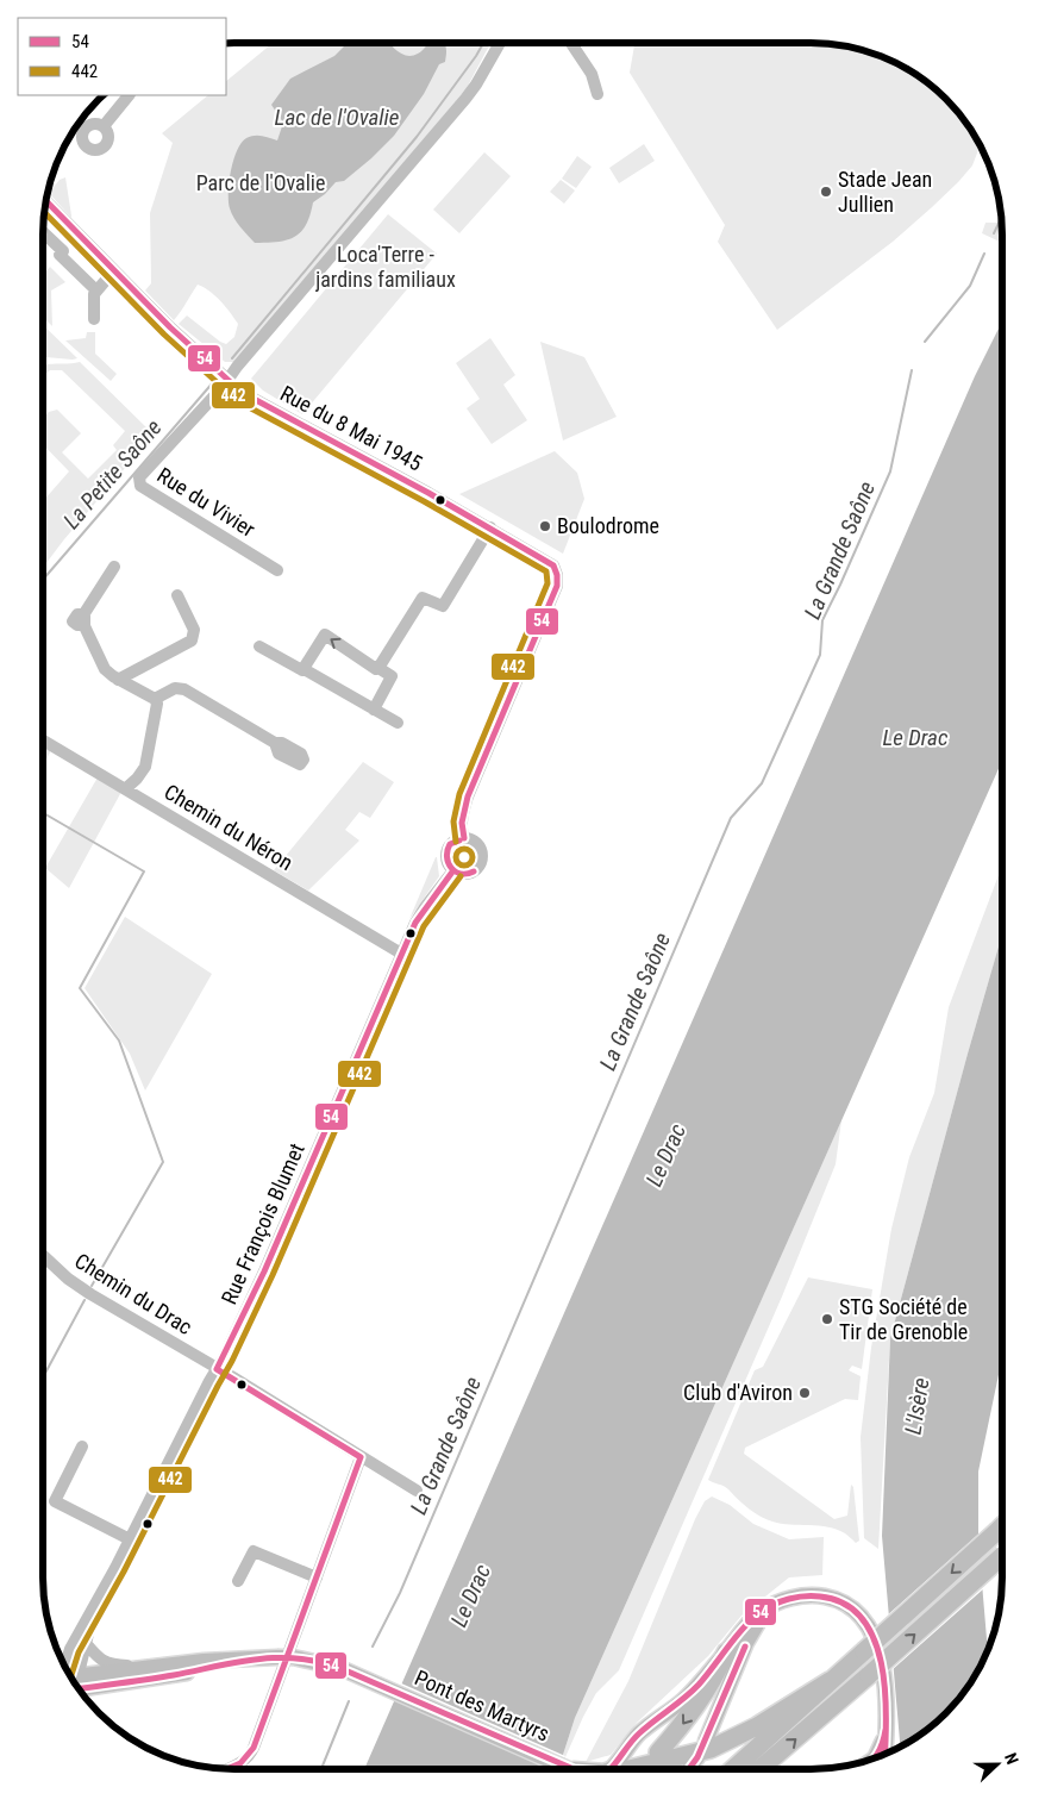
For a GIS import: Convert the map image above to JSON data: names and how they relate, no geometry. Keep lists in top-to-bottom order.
{
  "streets": {
    "main road": ["Pont des Martyrs"],
    "street": [
      "Rue du 8 Mai 1945",
      "Rue du Vivier",
      "Chemin du Néron",
      "Rue François Blumet",
      "Chemin du Drac"
    ]
  },
  "crossings": [
    ["Rue du 8 Mai 1945", "Rue du Vivier"],
    ["Rue du 8 Mai 1945", "Rue François Blumet"],
    ["Chemin du Néron", "Rue François Blumet"],
    ["Rue François Blumet", "Chemin du Drac"]
  ],
  "water": [
    "Lac de l'Ovalie",
    "La Petite Saône",
    "La Grande Saône",
    "Le Drac",
    "L'Isère"
  ],
  "parks": ["Parc de l'Ovalie", "Loca'Terre - jardins familiaux"],
  "places": [
    "Stade Jean Jullien",
    "Boulodrome",
    "STG Société de Tir de Grenoble",
    "Club d'Aviron"
  ],
  "lines": ["transit line 54", "transit line 442"],
  "legend": ["54", "442"],
  "north": "right"
}
